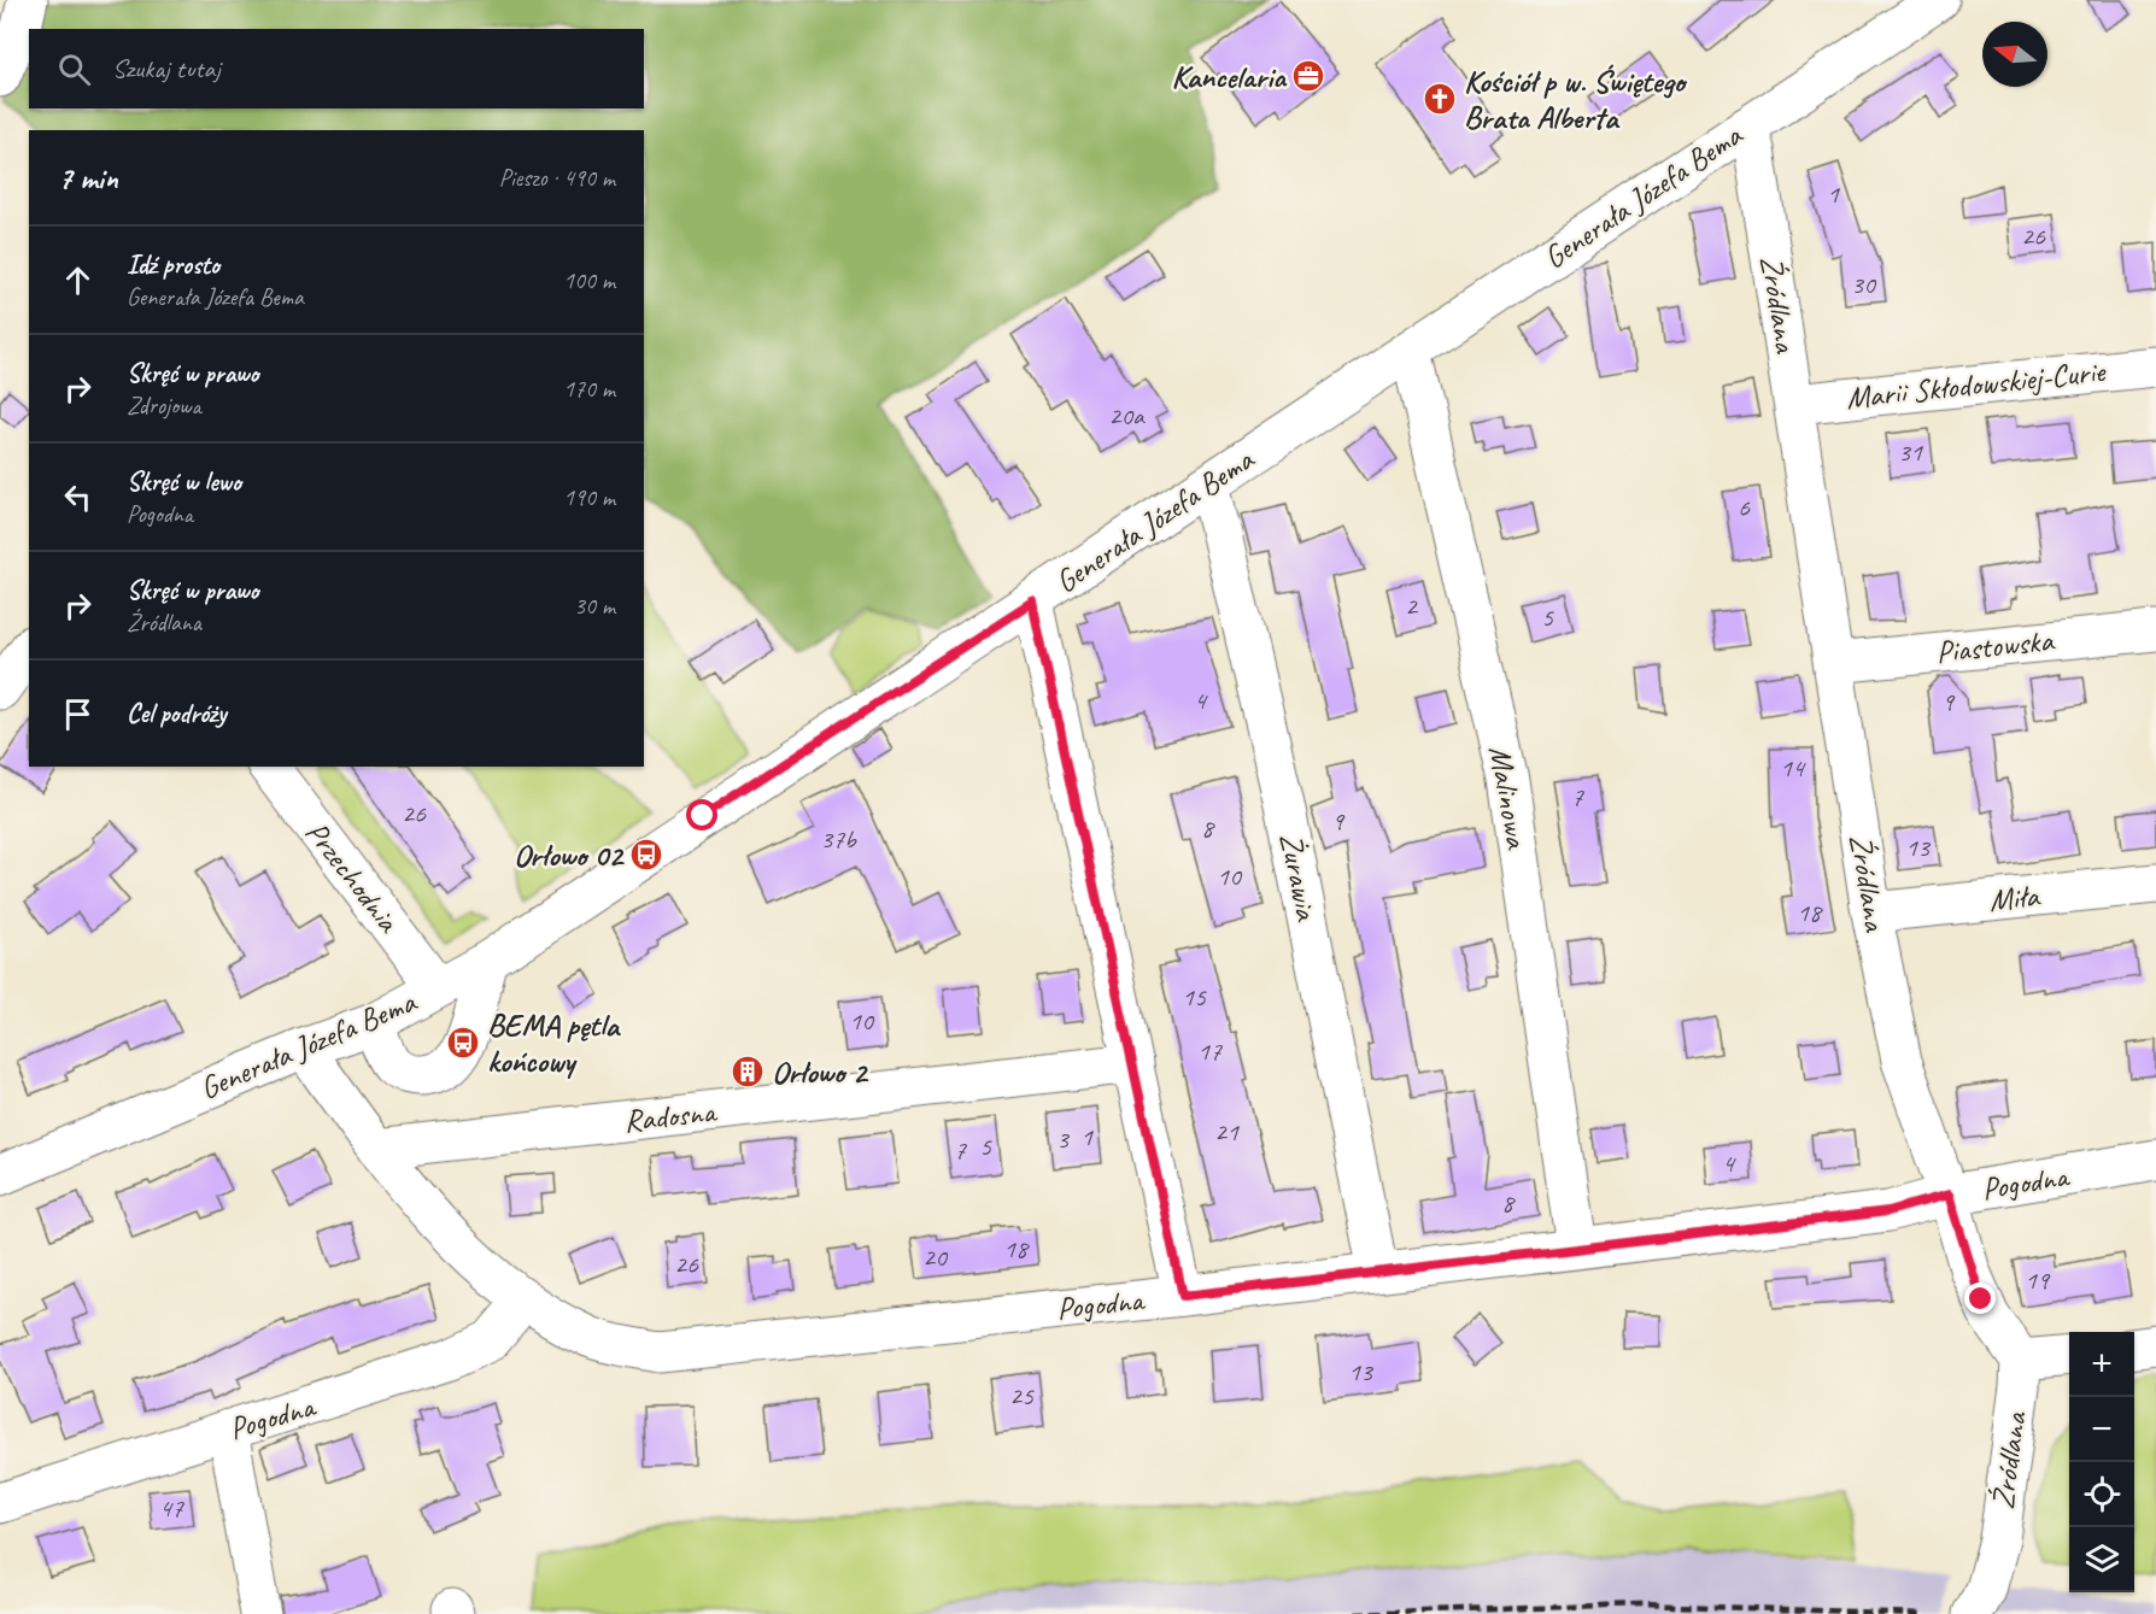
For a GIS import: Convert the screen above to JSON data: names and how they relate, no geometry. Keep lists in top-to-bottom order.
{
  "streets": {
    "street": [
      "Generała Józefa Bema",
      "Źródlana",
      "Marii Skłodowskiej-Curie",
      "Piastowska",
      "Malinowa",
      "Przechodnia",
      "Żurawia",
      "Miła",
      "Radosna",
      "Pogodna"
    ]
  },
  "crossings": [
    ["Generała Józefa Bema", "Źródlana"],
    ["Generała Józefa Bema", "Malinowa"],
    ["Generała Józefa Bema", "Przechodnia"],
    ["Generała Józefa Bema", "Żurawia"],
    ["Generała Józefa Bema", "Pogodna"],
    ["Źródlana", "Marii Skłodowskiej-Curie"],
    ["Źródlana", "Piastowska"],
    ["Źródlana", "Miła"],
    ["Źródlana", "Pogodna"],
    ["Malinowa", "Pogodna"],
    ["Żurawia", "Pogodna"],
    ["Radosna", "Pogodna"]
  ],
  "places": {
    "office": ["Kancelaria"],
    "church": ["Kościół p w. Świętego Brata Alberta"],
    "bus stop": ["Orłowo 02", "BEMA pętla końcowy"],
    "building": ["Orłowo 2"]
  },
  "house_numbers": [
    "1",
    "26",
    "30",
    "20a",
    "31",
    "6",
    "2",
    "5",
    "4",
    "9",
    "14",
    "7",
    "26",
    "9",
    "8",
    "37b",
    "13",
    "10",
    "18",
    "15",
    "10",
    "17",
    "21",
    "1",
    "3",
    "5",
    "7",
    "4",
    "8",
    "18",
    "20",
    "26",
    "19",
    "13",
    "25",
    "47"
  ],
  "north": "left",
  "page": {
    "search": "Szukaj tutaj",
    "heading": ["7 min", "Pieszo · 490 m"],
    "list": [
      ["Idź prosto", "Generała Józefa Bema", "100 m"],
      ["Skręć w prawo", "Zdrojowa", "170 m"],
      ["Skręć w lewo", "Pogodna", "190 m"],
      ["Skręć w prawo", "Źródlana", "30 m"],
      "Cel podróży"
    ],
    "map_buttons": ["+", "−"]
  }
}
